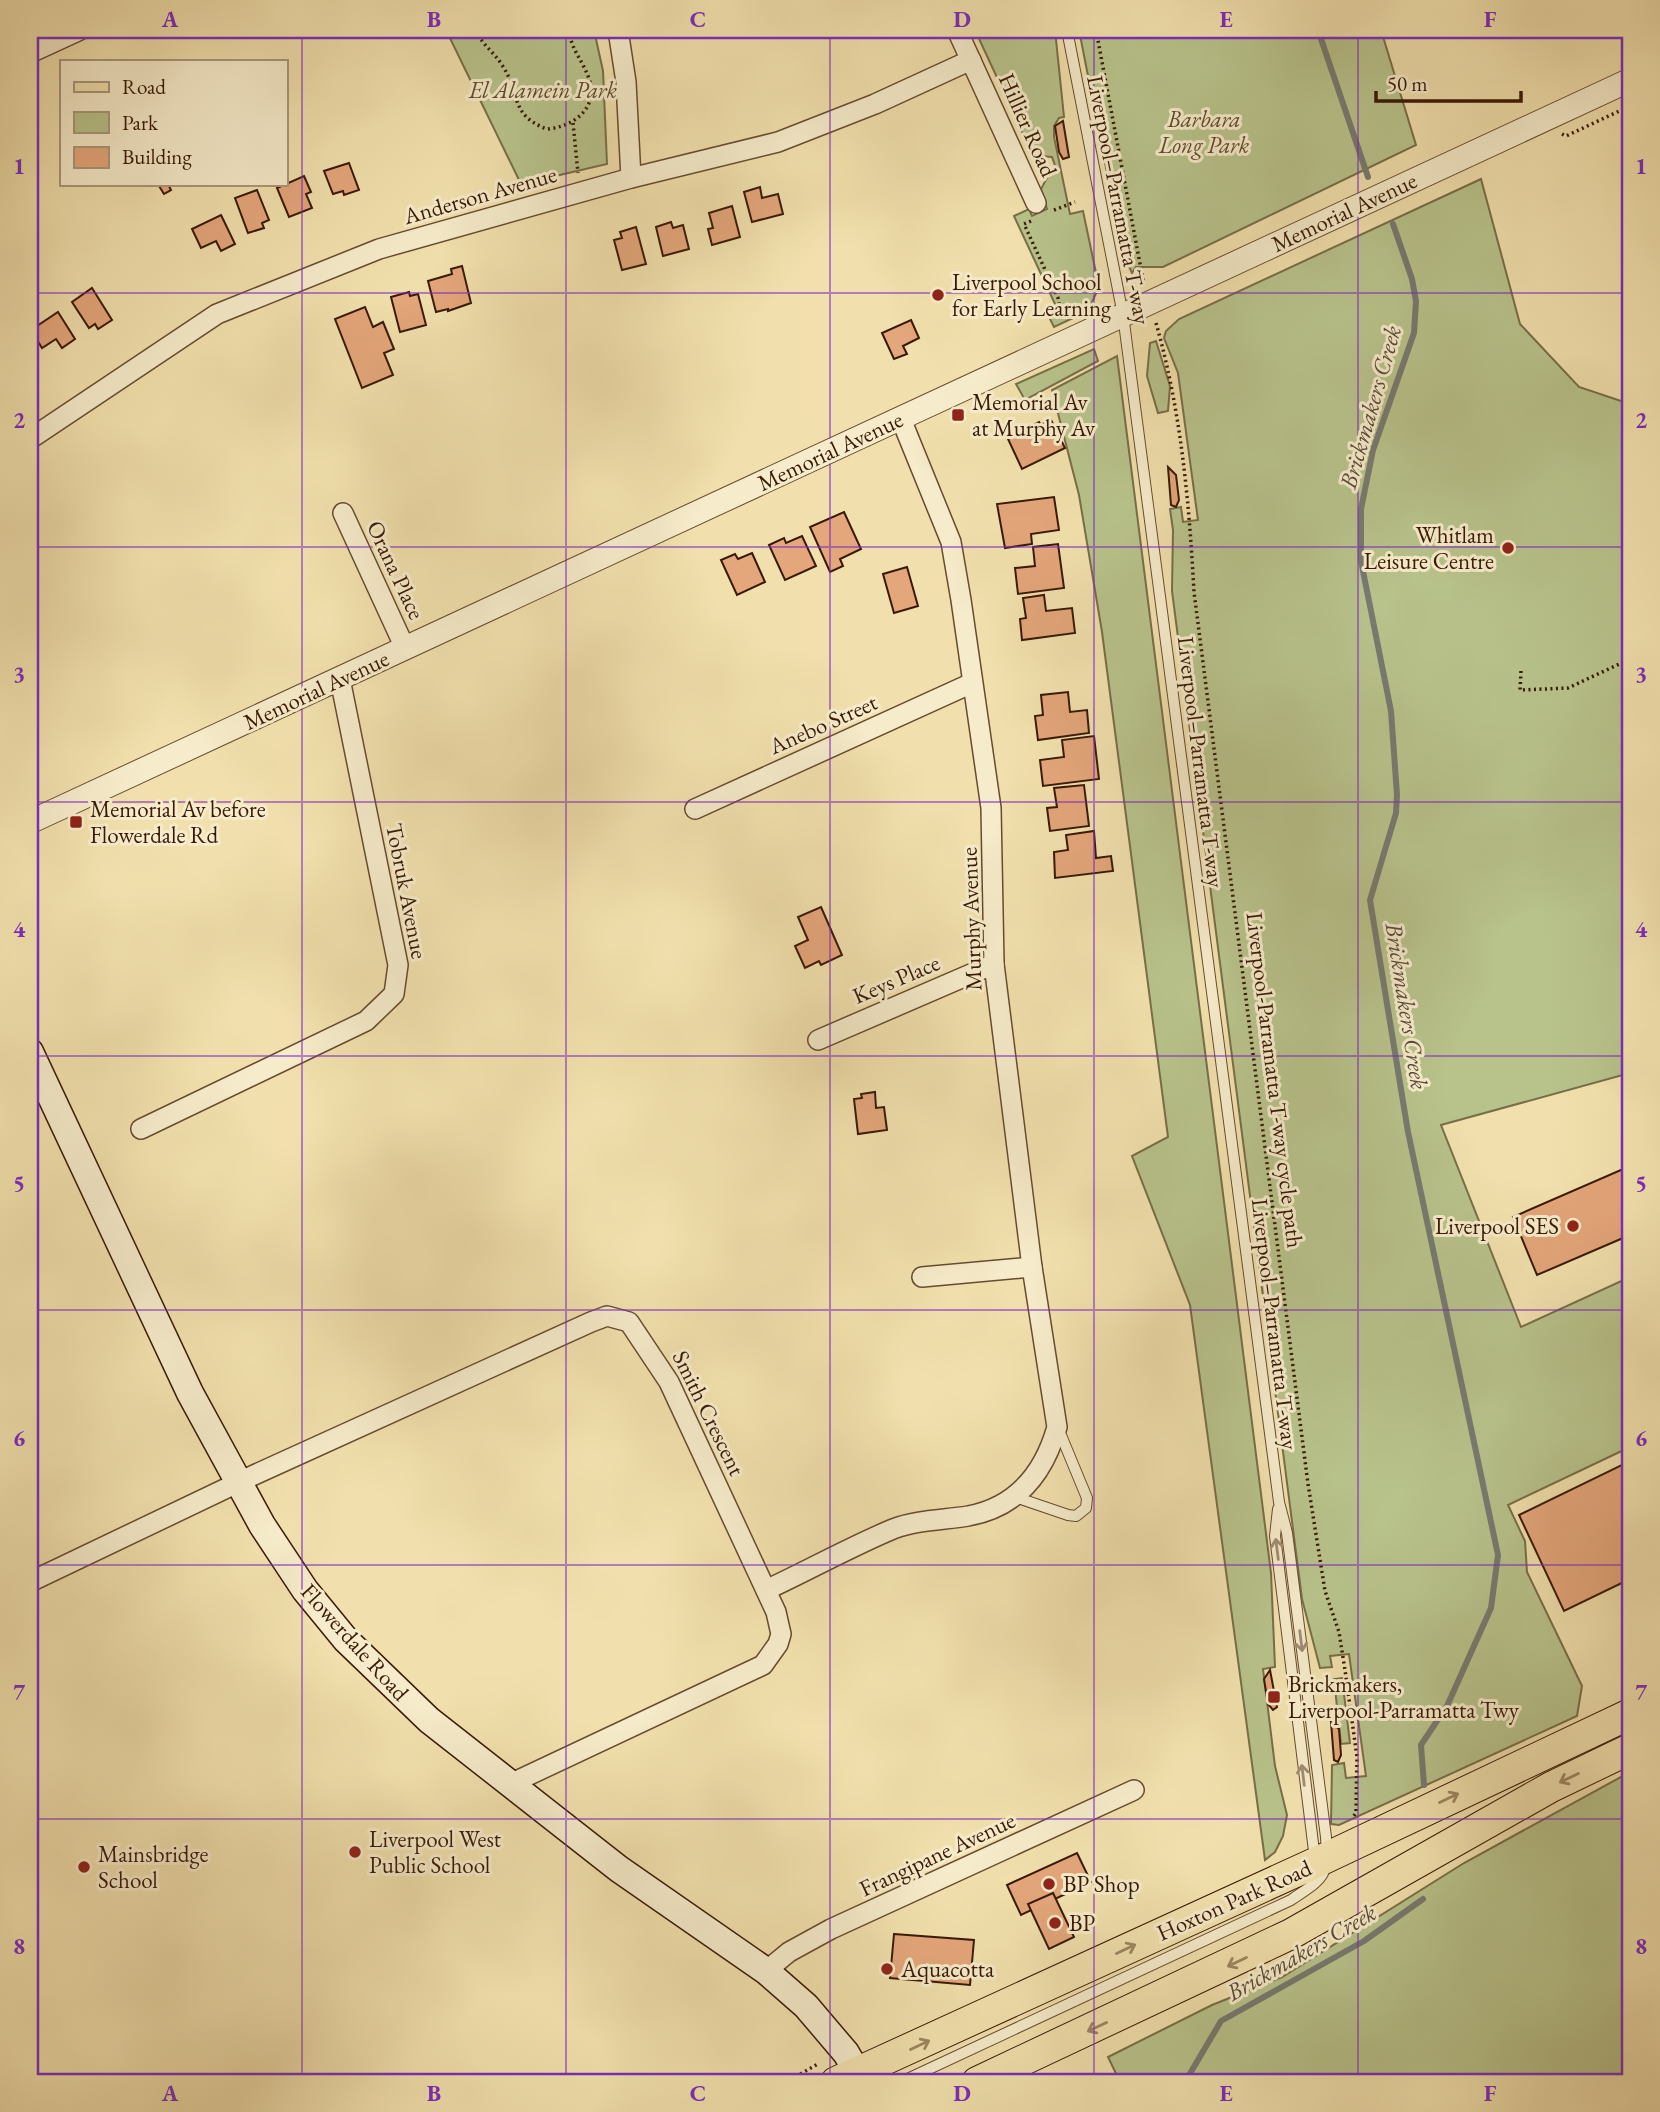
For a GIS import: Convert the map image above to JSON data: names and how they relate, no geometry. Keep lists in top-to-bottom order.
{
  "streets": {
    "main road": ["Flowerdale Road", "Hoxton Park Road"],
    "street": [
      "Hillier Road",
      "Anderson Avenue",
      "Memorial Avenue",
      "Orana Place",
      "Anebo Street",
      "Tobruk Avenue",
      "Murphy Avenue",
      "Keys Place",
      "Smith Crescent",
      "Frangipane Avenue"
    ],
    "lane": ["Liverpool–Parramatta T-way"],
    "path": ["Liverpool-Parramatta T-way cycle path"]
  },
  "crossings": [
    ["Hillier Road", "Anderson Avenue"],
    ["Liverpool–Parramatta T-way", "Memorial Avenue"],
    ["Liverpool–Parramatta T-way", "Hoxton Park Road"],
    ["Memorial Avenue", "Orana Place"],
    ["Memorial Avenue", "Tobruk Avenue"],
    ["Memorial Avenue", "Murphy Avenue"],
    ["Anebo Street", "Murphy Avenue"],
    ["Murphy Avenue", "Keys Place"],
    ["Murphy Avenue", "Smith Crescent"],
    ["Smith Crescent", "Flowerdale Road"],
    ["Flowerdale Road", "Frangipane Avenue"],
    ["Flowerdale Road", "Hoxton Park Road"]
  ],
  "water": ["Brickmakers Creek"],
  "parks": ["El Alamein Park", "Barbara Long Park"],
  "places": {
    "other": [
      "Liverpool School for Early Learning",
      "Whitlam Leisure Centre",
      "Liverpool SES",
      "Liverpool West Public School",
      "Mainsbridge School",
      "BP Shop",
      "BP",
      "Aquacotta"
    ],
    "transit": ["Memorial Av at Murphy Av", "Memorial Av before Flowerdale Rd", "Brickmakers, Liverpool-Parramatta Twy"]
  },
  "legend": ["Road", "Park", "Building"],
  "scale_bar": "50 m",
  "grid": {
    "columns": [
      "A",
      "B",
      "C",
      "D",
      "E",
      "F"
    ],
    "rows": [
      "1",
      "2",
      "3",
      "4",
      "5",
      "6",
      "7",
      "8"
    ]
  }
}
